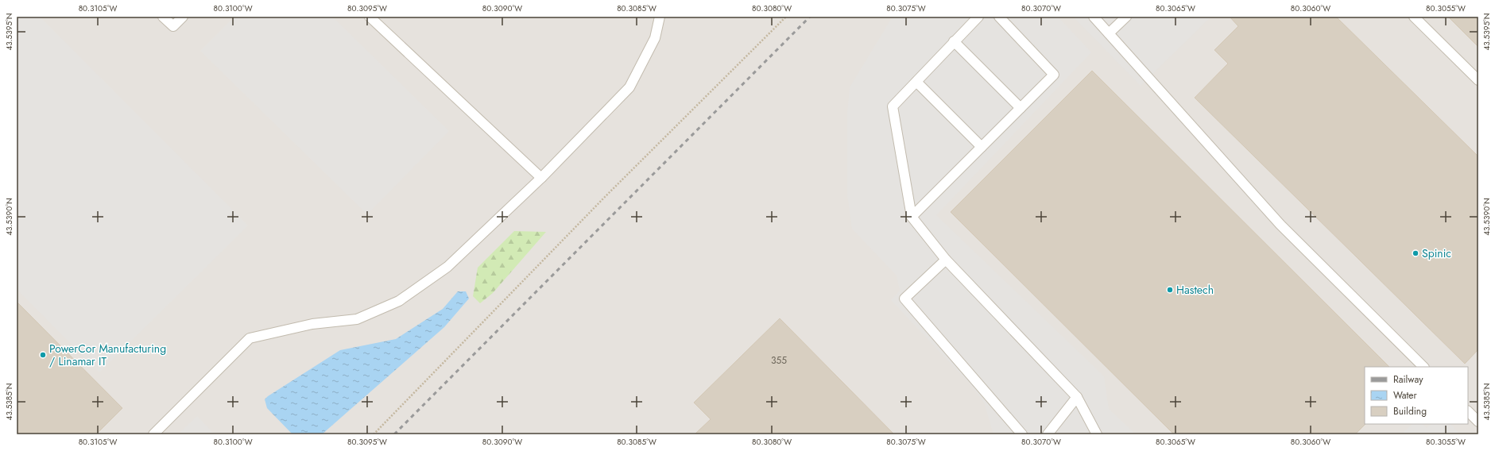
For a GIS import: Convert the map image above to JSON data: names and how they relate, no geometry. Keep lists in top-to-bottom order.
{
  "places": ["Spinic", "Hastech", "PowerCor Manufacturing / Linamar IT"],
  "house_numbers": ["355"],
  "legend": ["Railway", "Water", "Building"],
  "coordinates": [
    "80.3105°W",
    "80.3100°W",
    "80.3095°W",
    "80.3090°W",
    "80.3085°W",
    "80.3080°W",
    "80.3075°W",
    "80.3070°W",
    "80.3065°W",
    "80.3060°W",
    "80.3055°W",
    "43.5395°N",
    "43.5390°N",
    "43.5385°N"
  ]
}
